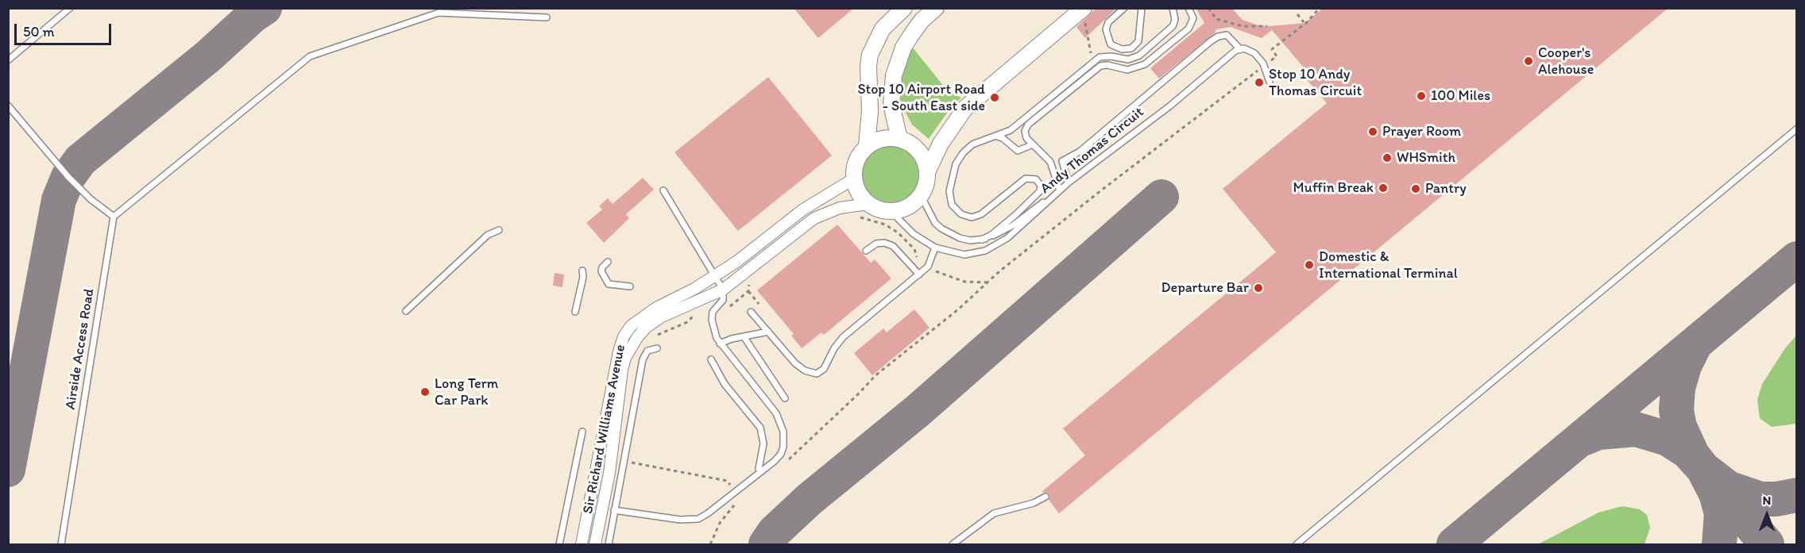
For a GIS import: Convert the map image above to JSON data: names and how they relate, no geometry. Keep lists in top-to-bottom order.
{
  "streets": {
    "street": ["Sir Richard Williams Avenue"],
    "lane": ["Andy Thomas Circuit", "Airside Access Road"]
  },
  "crossings": [
    ["Andy Thomas Circuit", "Sir Richard Williams Avenue"]
  ],
  "places": [
    "Cooper's Alehouse",
    "Stop 10 Andy Thomas Circuit",
    "100 Miles",
    "Stop 10 Airport Road - South East side",
    "Prayer Room",
    "WHSmith",
    "Muffin Break",
    "Pantry",
    "Domestic & International Terminal",
    "Departure Bar",
    "Long Term Car Park"
  ],
  "scale_bar": "50 m",
  "north": "top"
}
